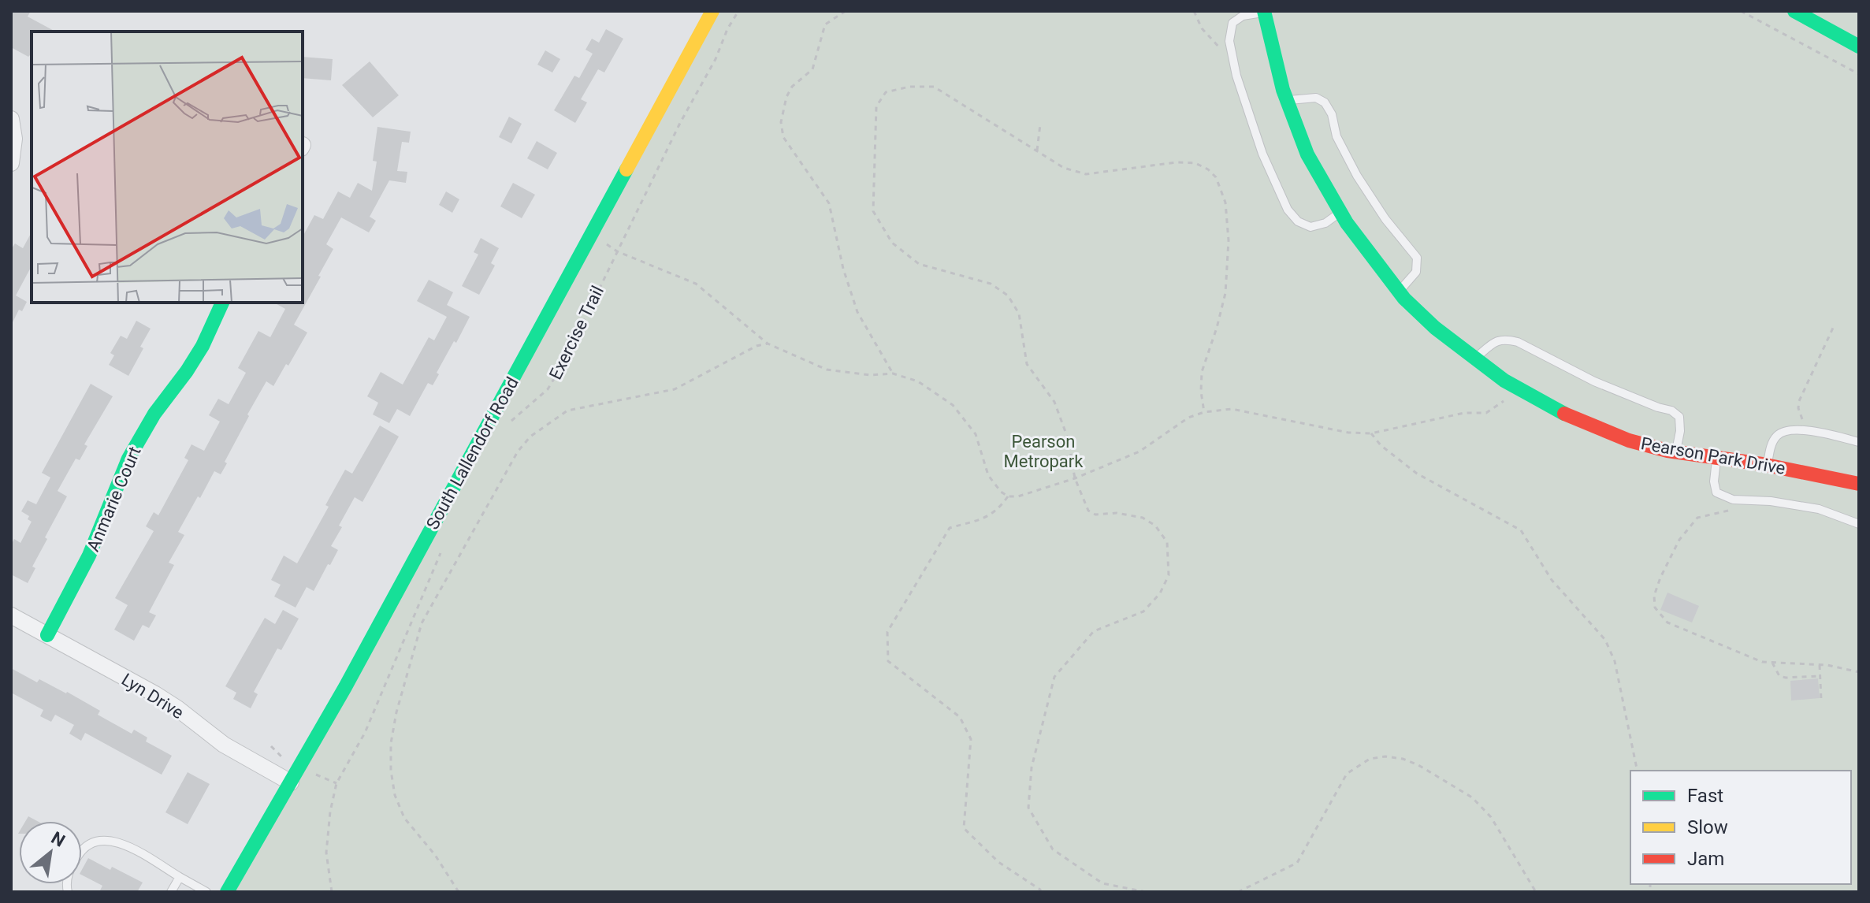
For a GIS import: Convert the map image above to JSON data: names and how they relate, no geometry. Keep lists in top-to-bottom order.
{
  "streets": {
    "street": [
      "South Lallendorf Road",
      "Pearson Park Drive",
      "Anmarie Court",
      "Lyn Drive"
    ],
    "path": ["Exercise Trail"]
  },
  "crossings": [
    ["South Lallendorf Road", "Lyn Drive"],
    ["Anmarie Court", "Lyn Drive"]
  ],
  "parks": ["Pearson Metropark"],
  "legend": ["Fast", "Slow", "Jam"],
  "north": "top right"
}
